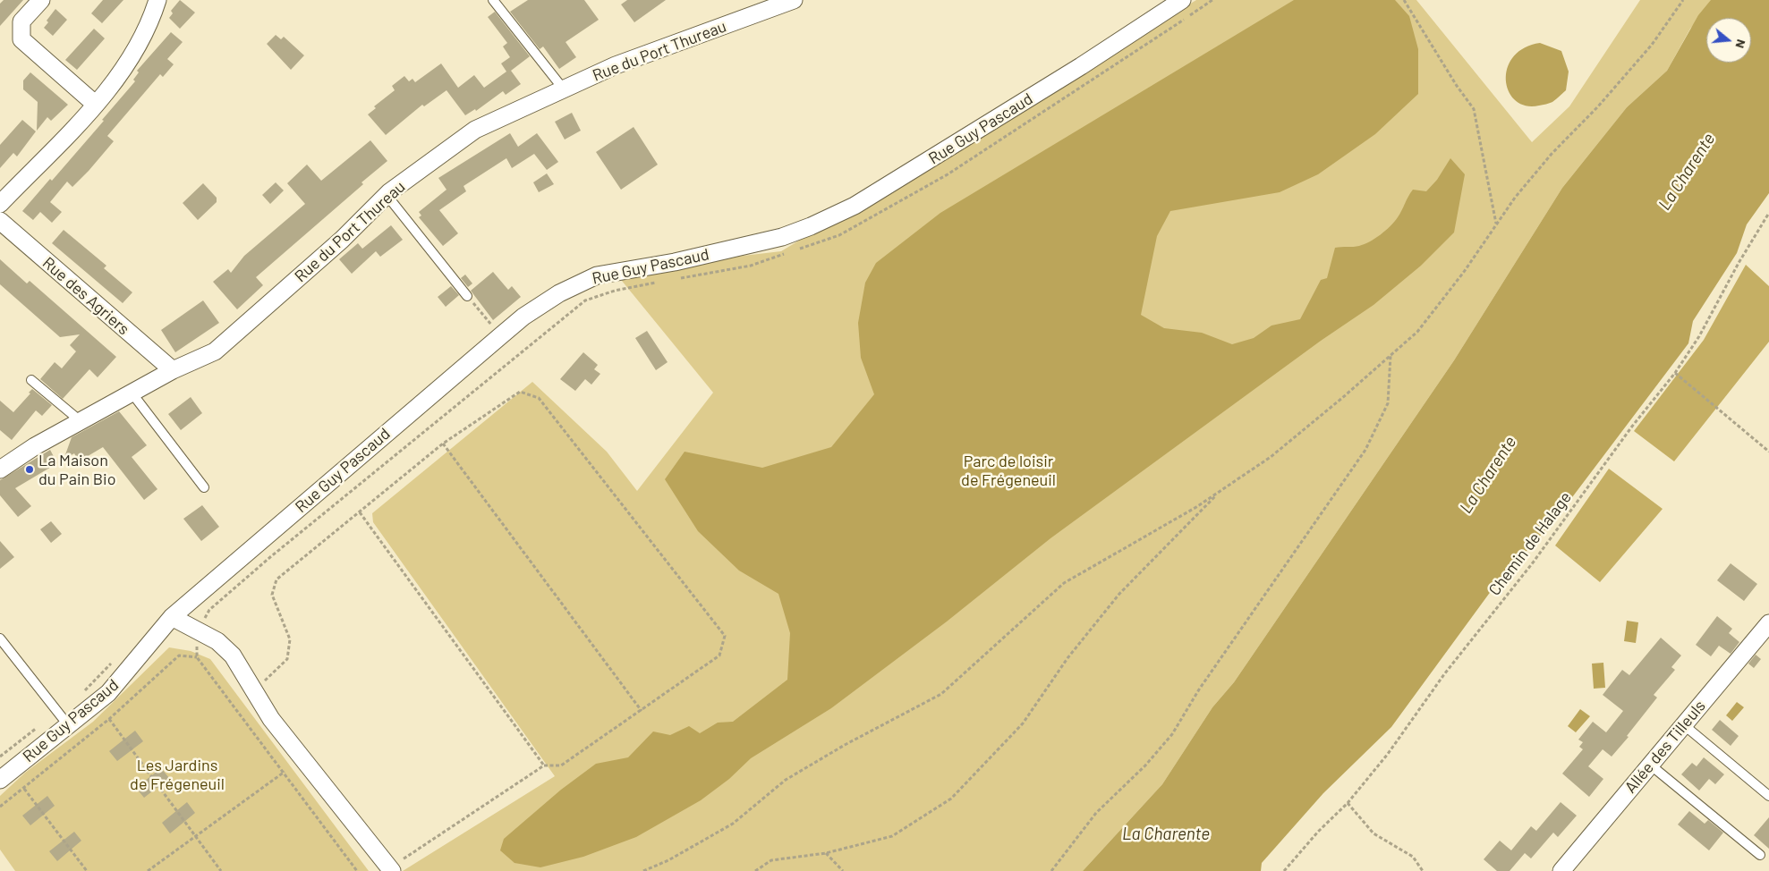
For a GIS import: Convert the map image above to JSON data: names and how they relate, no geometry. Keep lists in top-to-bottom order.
{
  "streets": {
    "street": [
      "Rue du Port Thureau",
      "Rue Guy Pascaud",
      "Rue des Agriers",
      "Allée des Tilleuls"
    ],
    "path": ["Chemin de Halage"]
  },
  "crossings": [
    ["Rue du Port Thureau", "Rue des Agriers"]
  ],
  "water": ["La Charente"],
  "parks": ["Parc de loisir de Frégeneuil", "Les Jardins de Frégeneuil"],
  "places": ["La Maison du Pain Bio"],
  "north": "right"
}
